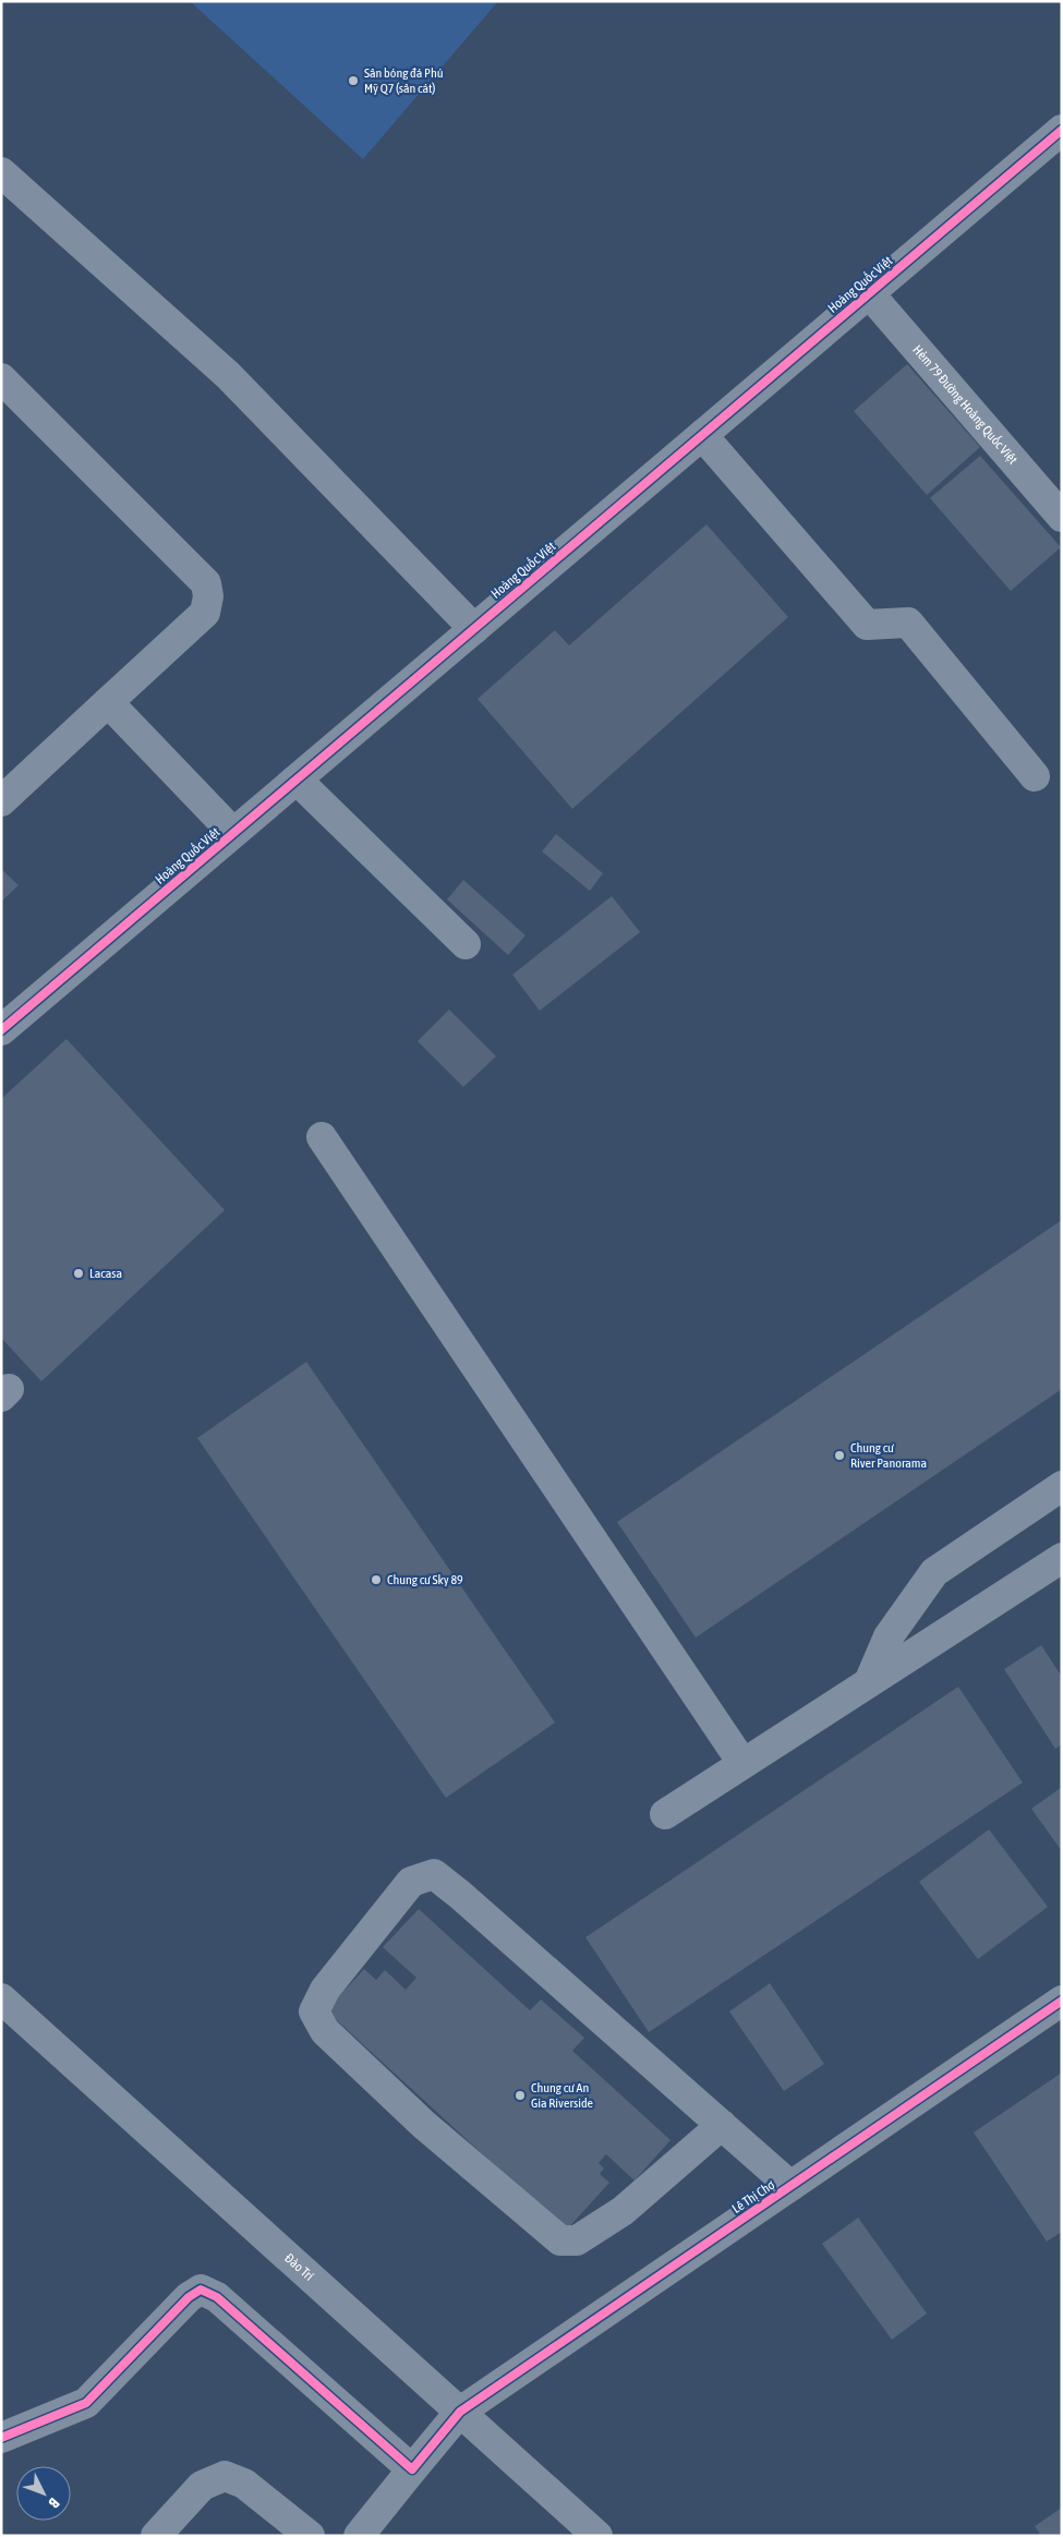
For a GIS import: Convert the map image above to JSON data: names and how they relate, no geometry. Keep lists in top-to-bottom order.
{
  "streets": {
    "street": [
      "Hoàng Quốc Việt",
      "Hẻm 79 Đường Hoàng Quốc Việt",
      "Lê Thị Chợ",
      "Đào Trí"
    ]
  },
  "crossings": [
    ["Hoàng Quốc Việt", "Hẻm 79 Đường Hoàng Quốc Việt"],
    ["Lê Thị Chợ", "Đào Trí"]
  ],
  "places": [
    "Sân bóng đá Phú Mỹ Q7 (sân cát)",
    "Lacasa",
    "Chung cư River Panorama",
    "Chung cư Sky 89",
    "Chung cư An Gia Riverside"
  ],
  "north": "bottom right"
}
